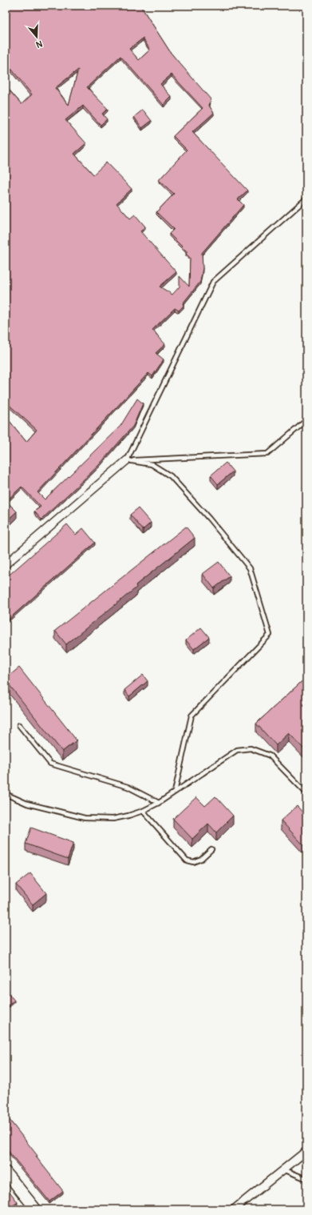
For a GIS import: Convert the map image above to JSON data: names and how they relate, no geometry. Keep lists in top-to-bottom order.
{
  "north": "bottom"
}
